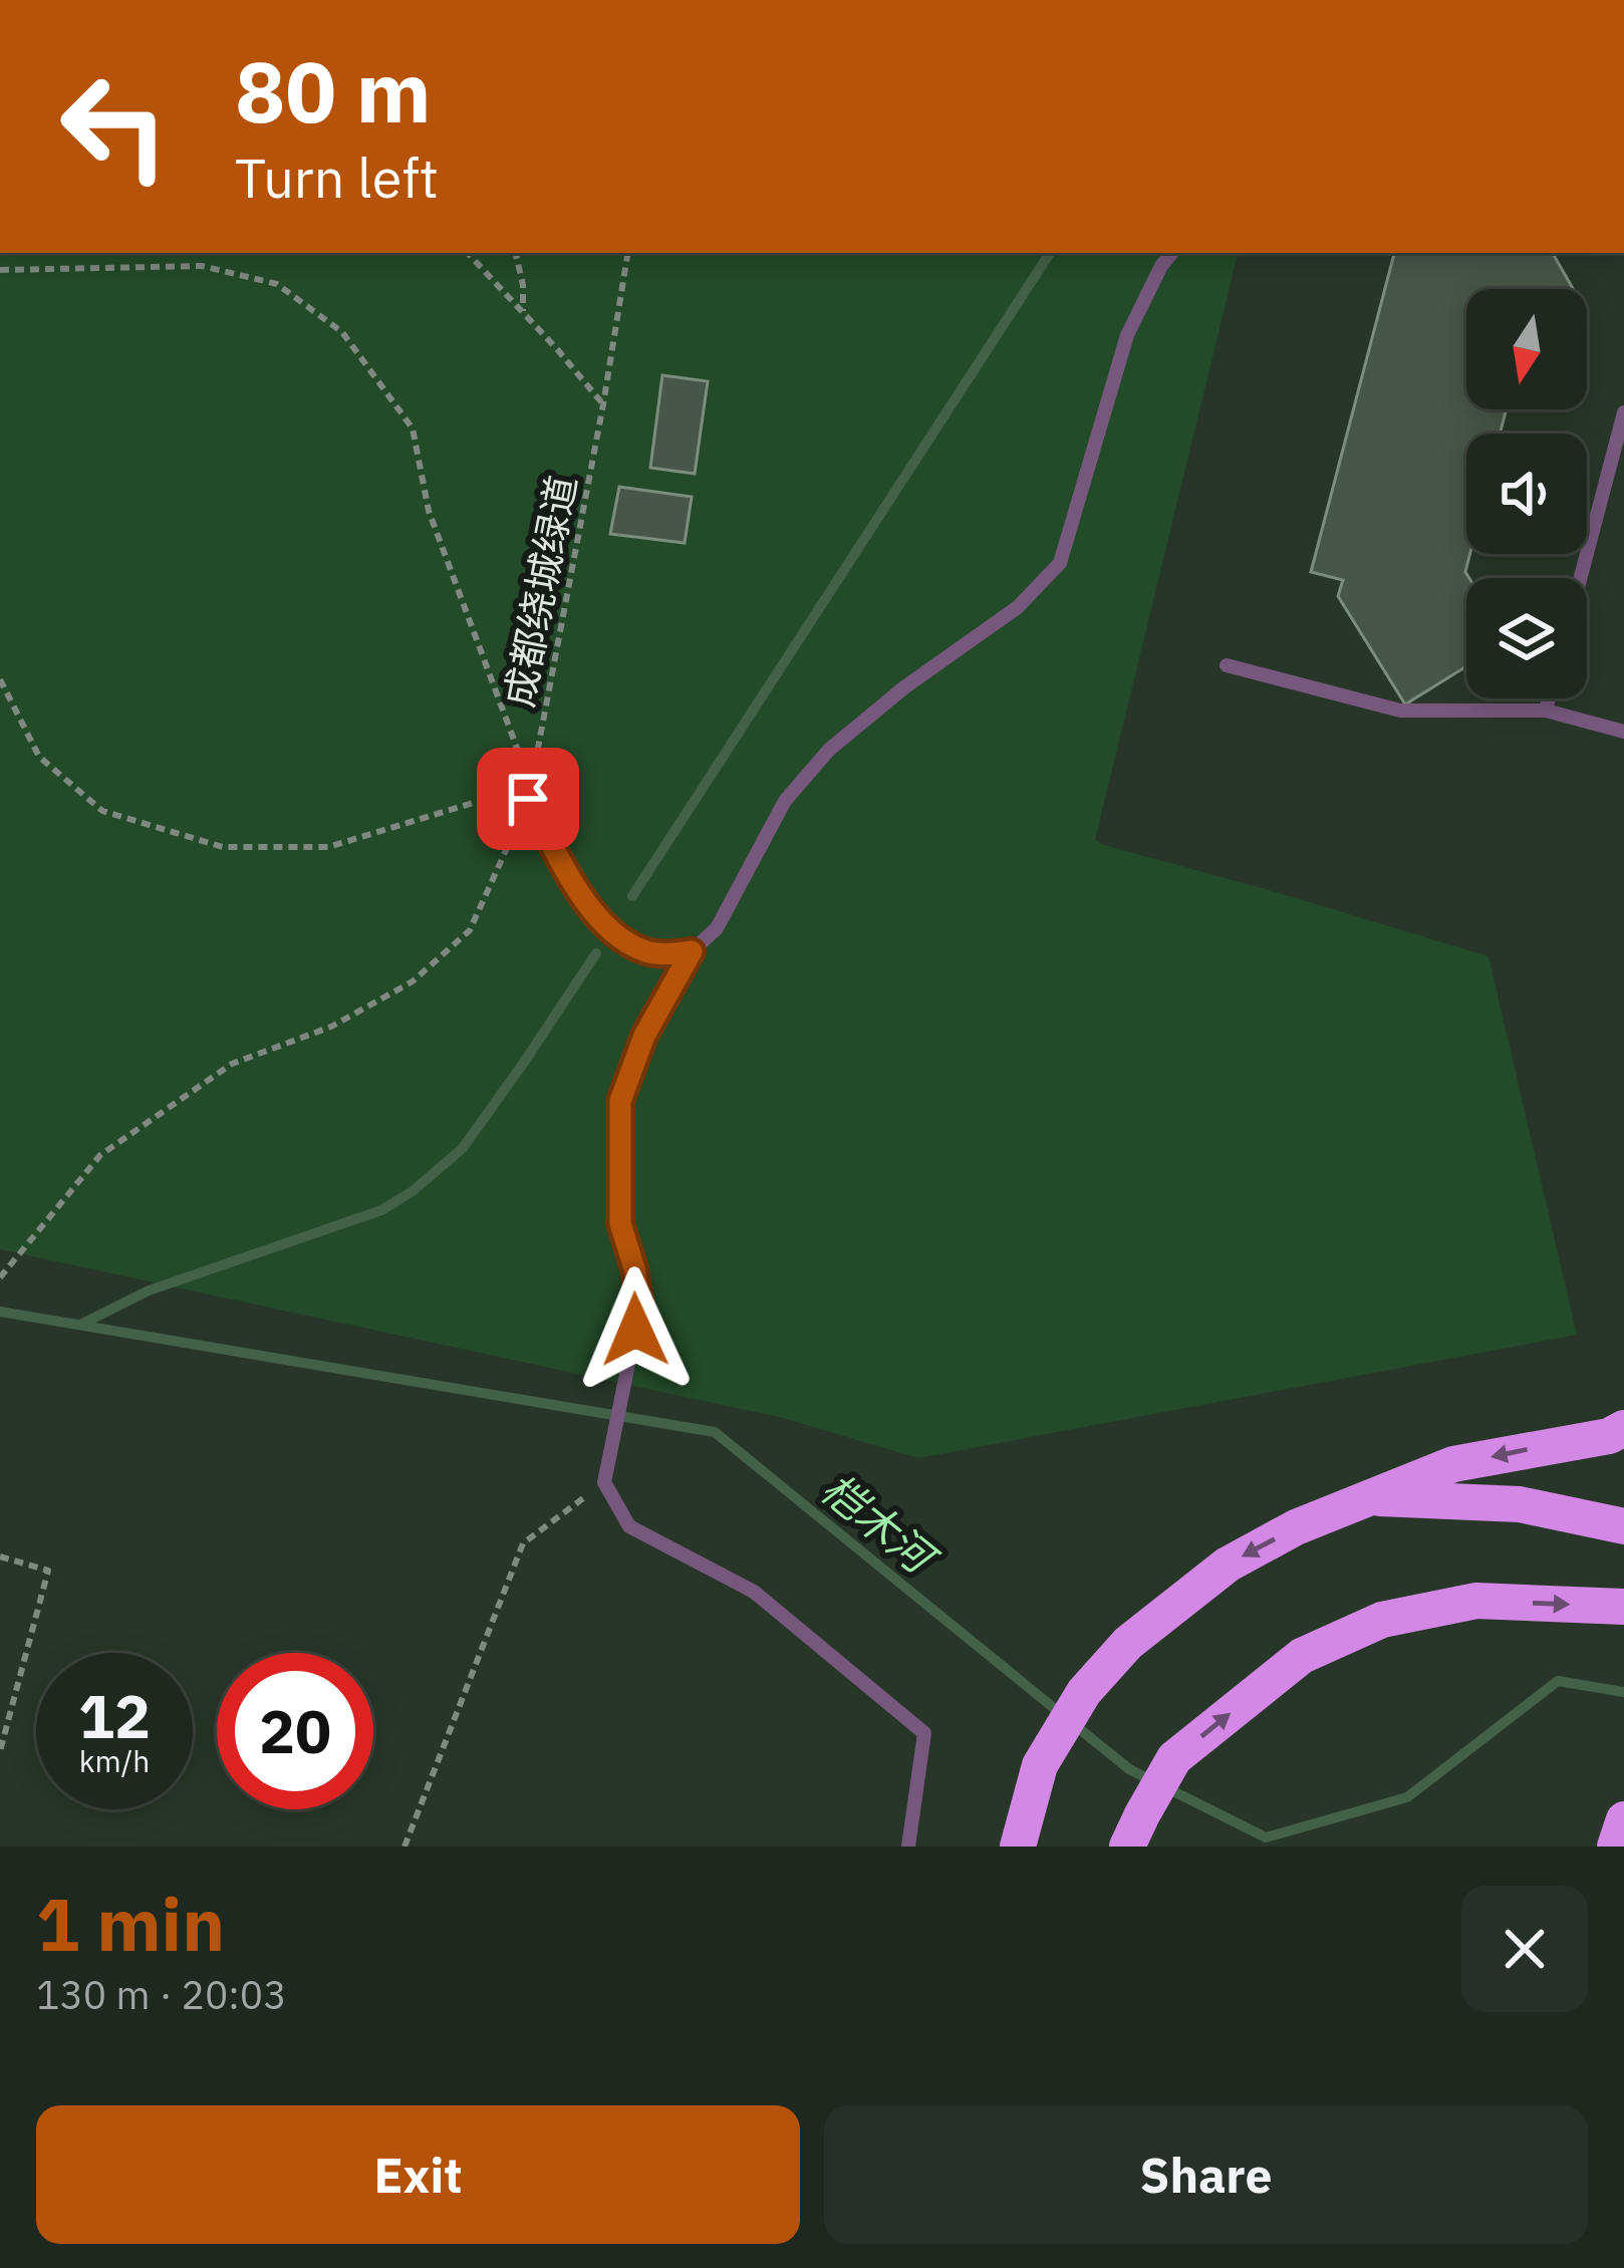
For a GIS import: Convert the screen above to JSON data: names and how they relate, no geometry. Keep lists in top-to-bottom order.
{
  "streets": {
    "path": ["成都绕城绿道"]
  },
  "water": ["桤木河"],
  "north": "bottom",
  "page": {
    "turn": ["80 m", "Turn left"],
    "speed": "12 km/h",
    "limit": "20",
    "heading": ["1 min", "130 m · 20:03"],
    "buttons": ["Exit", "Share"]
  }
}
